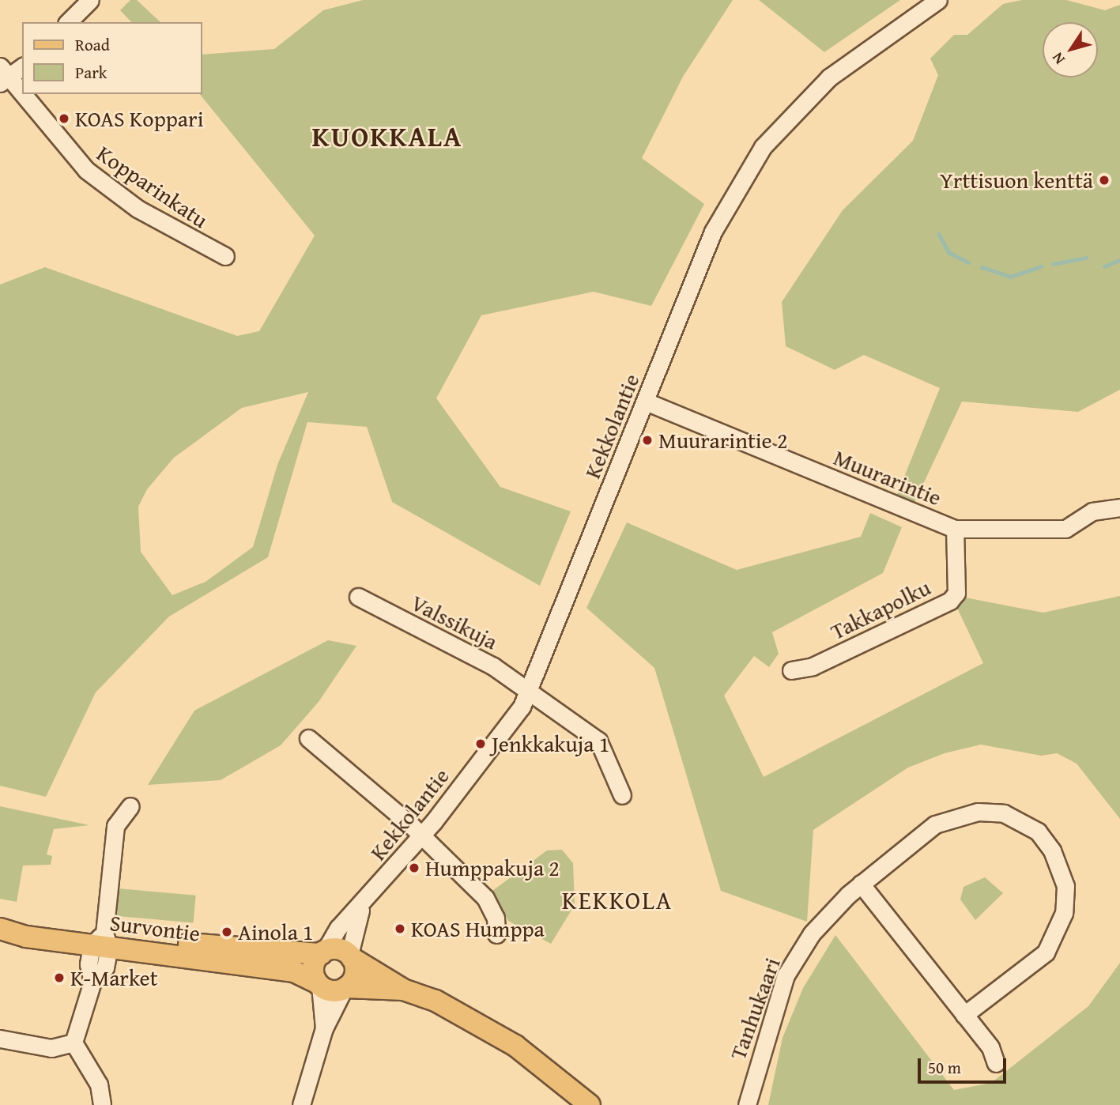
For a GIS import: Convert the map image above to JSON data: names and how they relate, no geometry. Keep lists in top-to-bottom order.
{
  "streets": {
    "main road": ["Survontie"],
    "street": [
      "Kopparinkatu",
      "Kekkolantie",
      "Muurarintie",
      "Takkapolku",
      "Valssikuja",
      "Tanhukaari"
    ]
  },
  "crossings": [
    ["Kekkolantie", "Muurarintie"],
    ["Kekkolantie", "Valssikuja"],
    ["Kekkolantie", "Survontie"],
    ["Muurarintie", "Takkapolku"]
  ],
  "districts": ["KUOKKALA", "KEKKOLA"],
  "places": [
    "KOAS Koppari",
    "Yrttisuon kenttä",
    "Muurarintie 2",
    "Jenkkakuja 1",
    "Humppakuja 2",
    "KOAS Humppa",
    "Ainola 1",
    "K-Market"
  ],
  "legend": ["Road", "Park"],
  "scale_bar": "50 m",
  "north": "bottom left"
}
